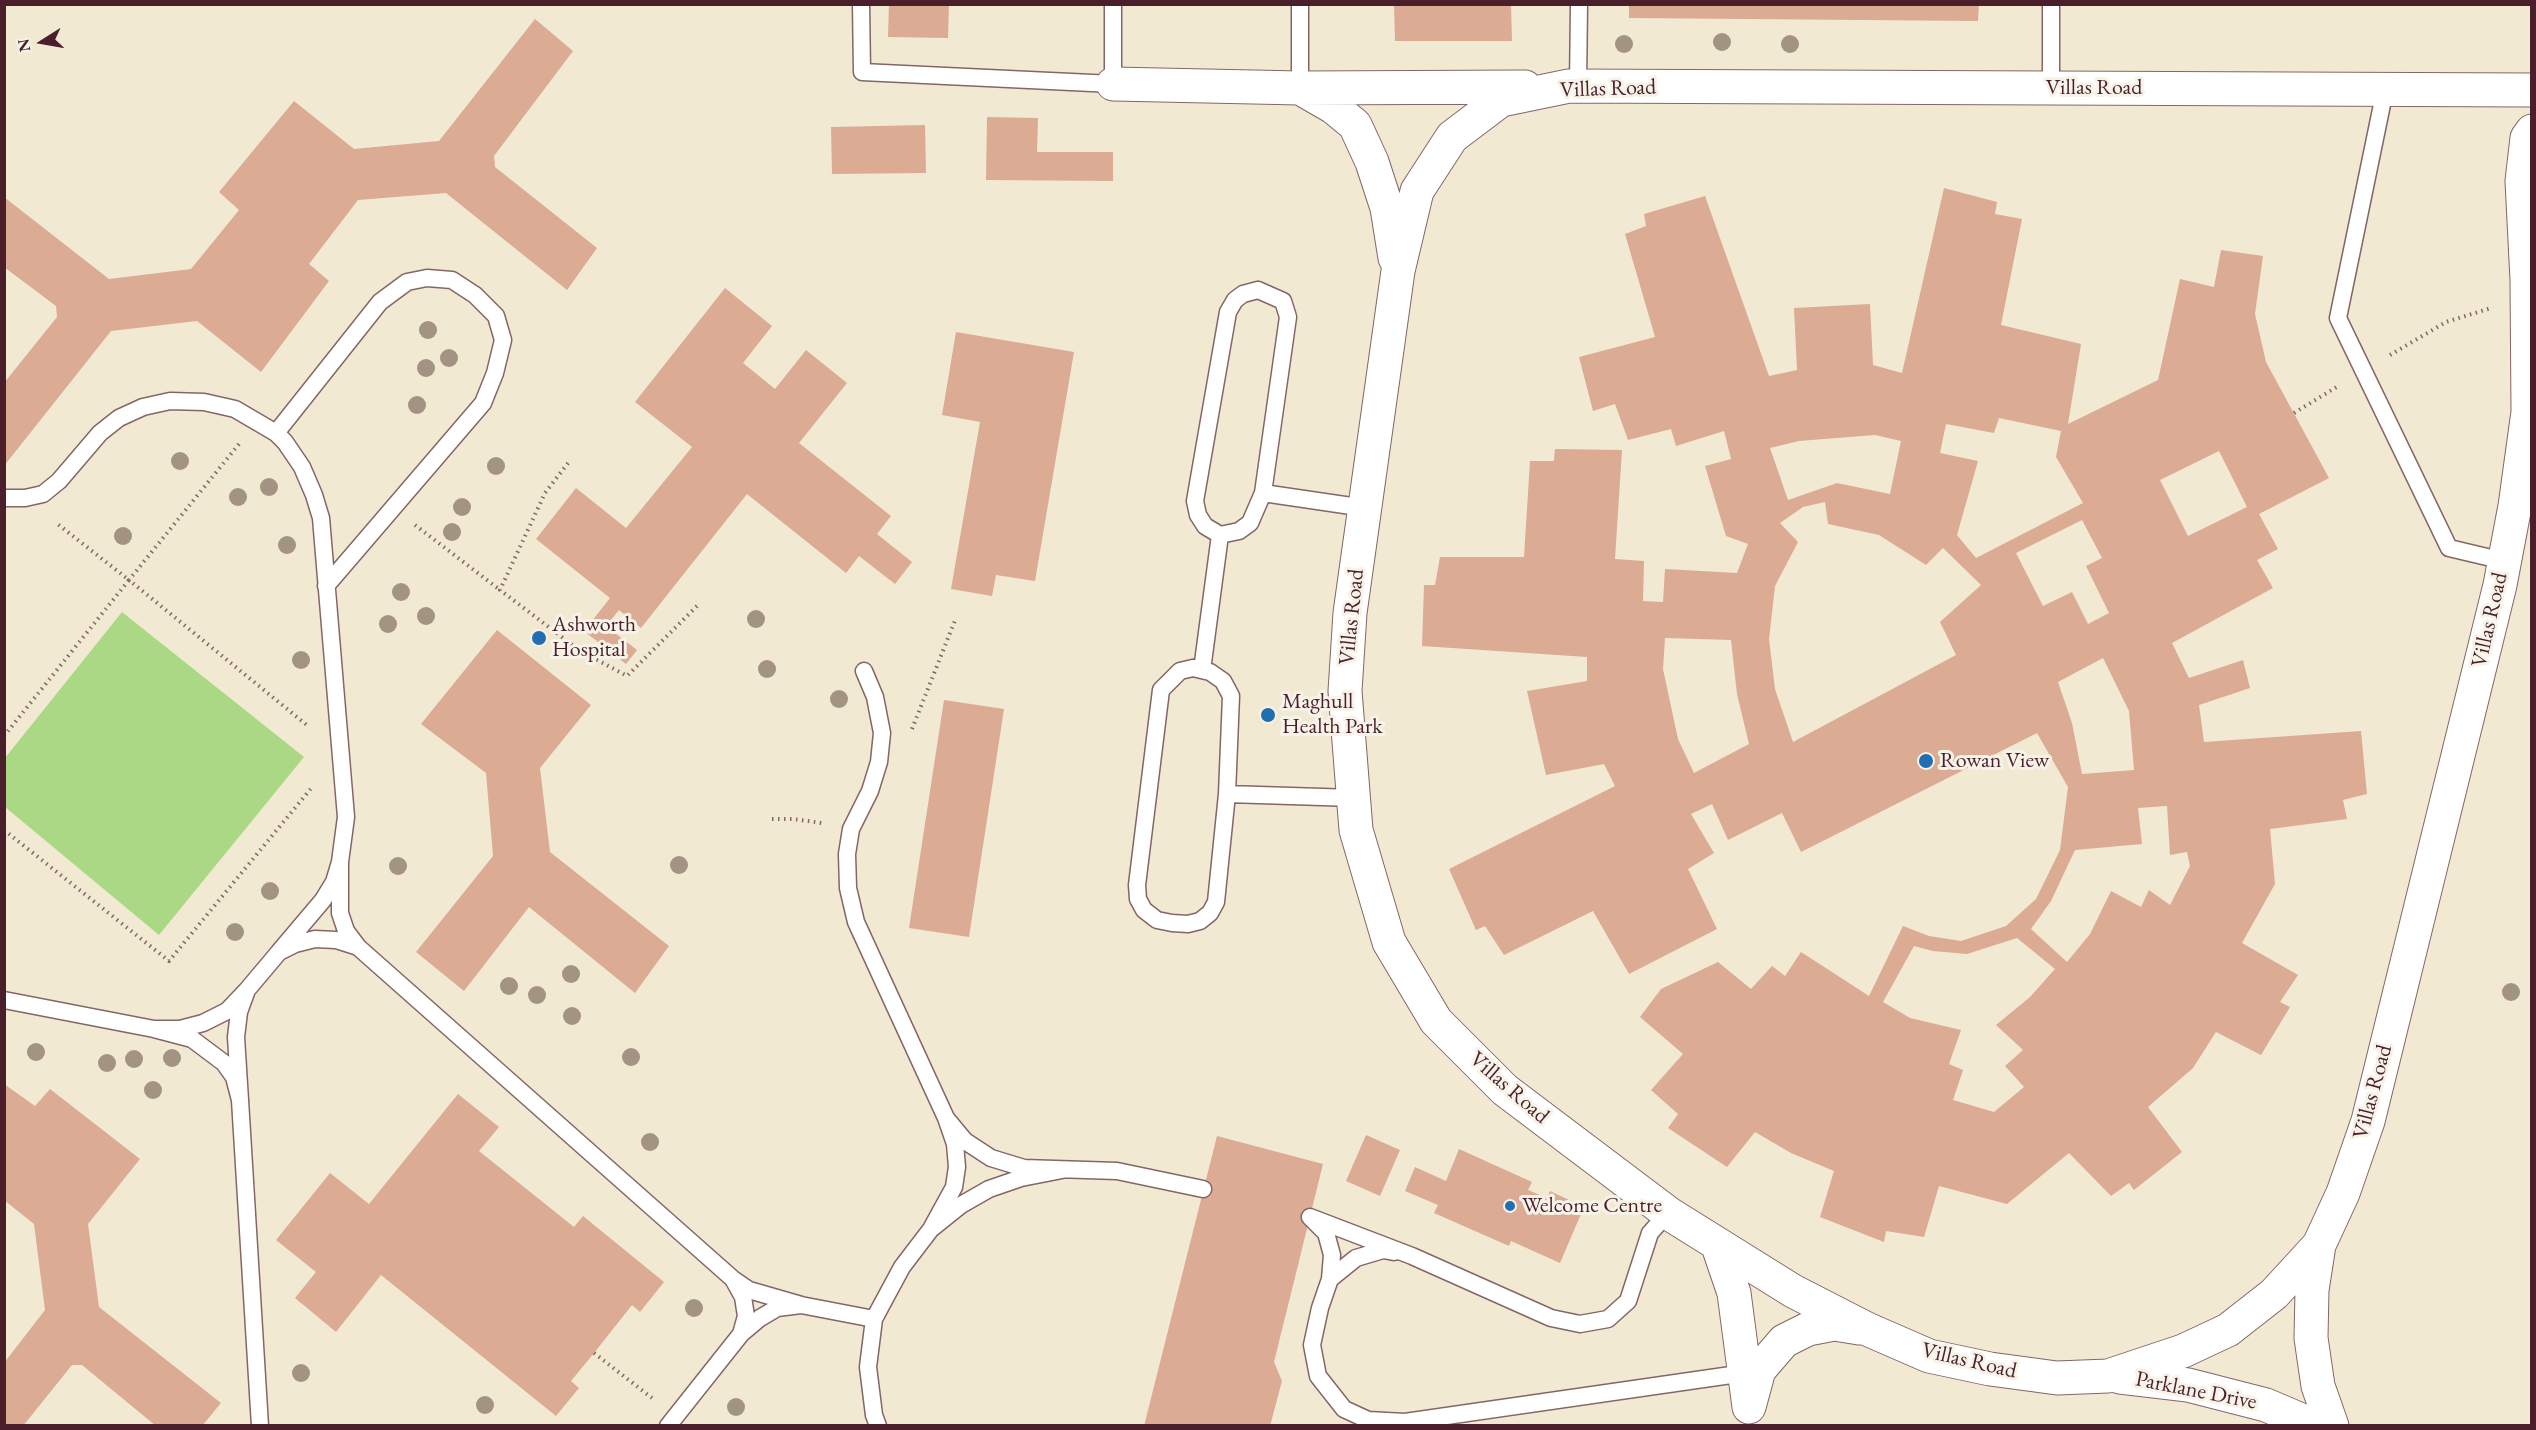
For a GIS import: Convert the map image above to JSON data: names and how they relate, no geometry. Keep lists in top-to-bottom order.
{
  "streets": {
    "street": ["Villas Road", "Parklane Drive"]
  },
  "crossings": [
    ["Villas Road", "Parklane Drive"]
  ],
  "places": [
    "Ashworth Hospital",
    "Maghull Health Park",
    "Rowan View",
    "Welcome Centre"
  ],
  "north": "left"
}
